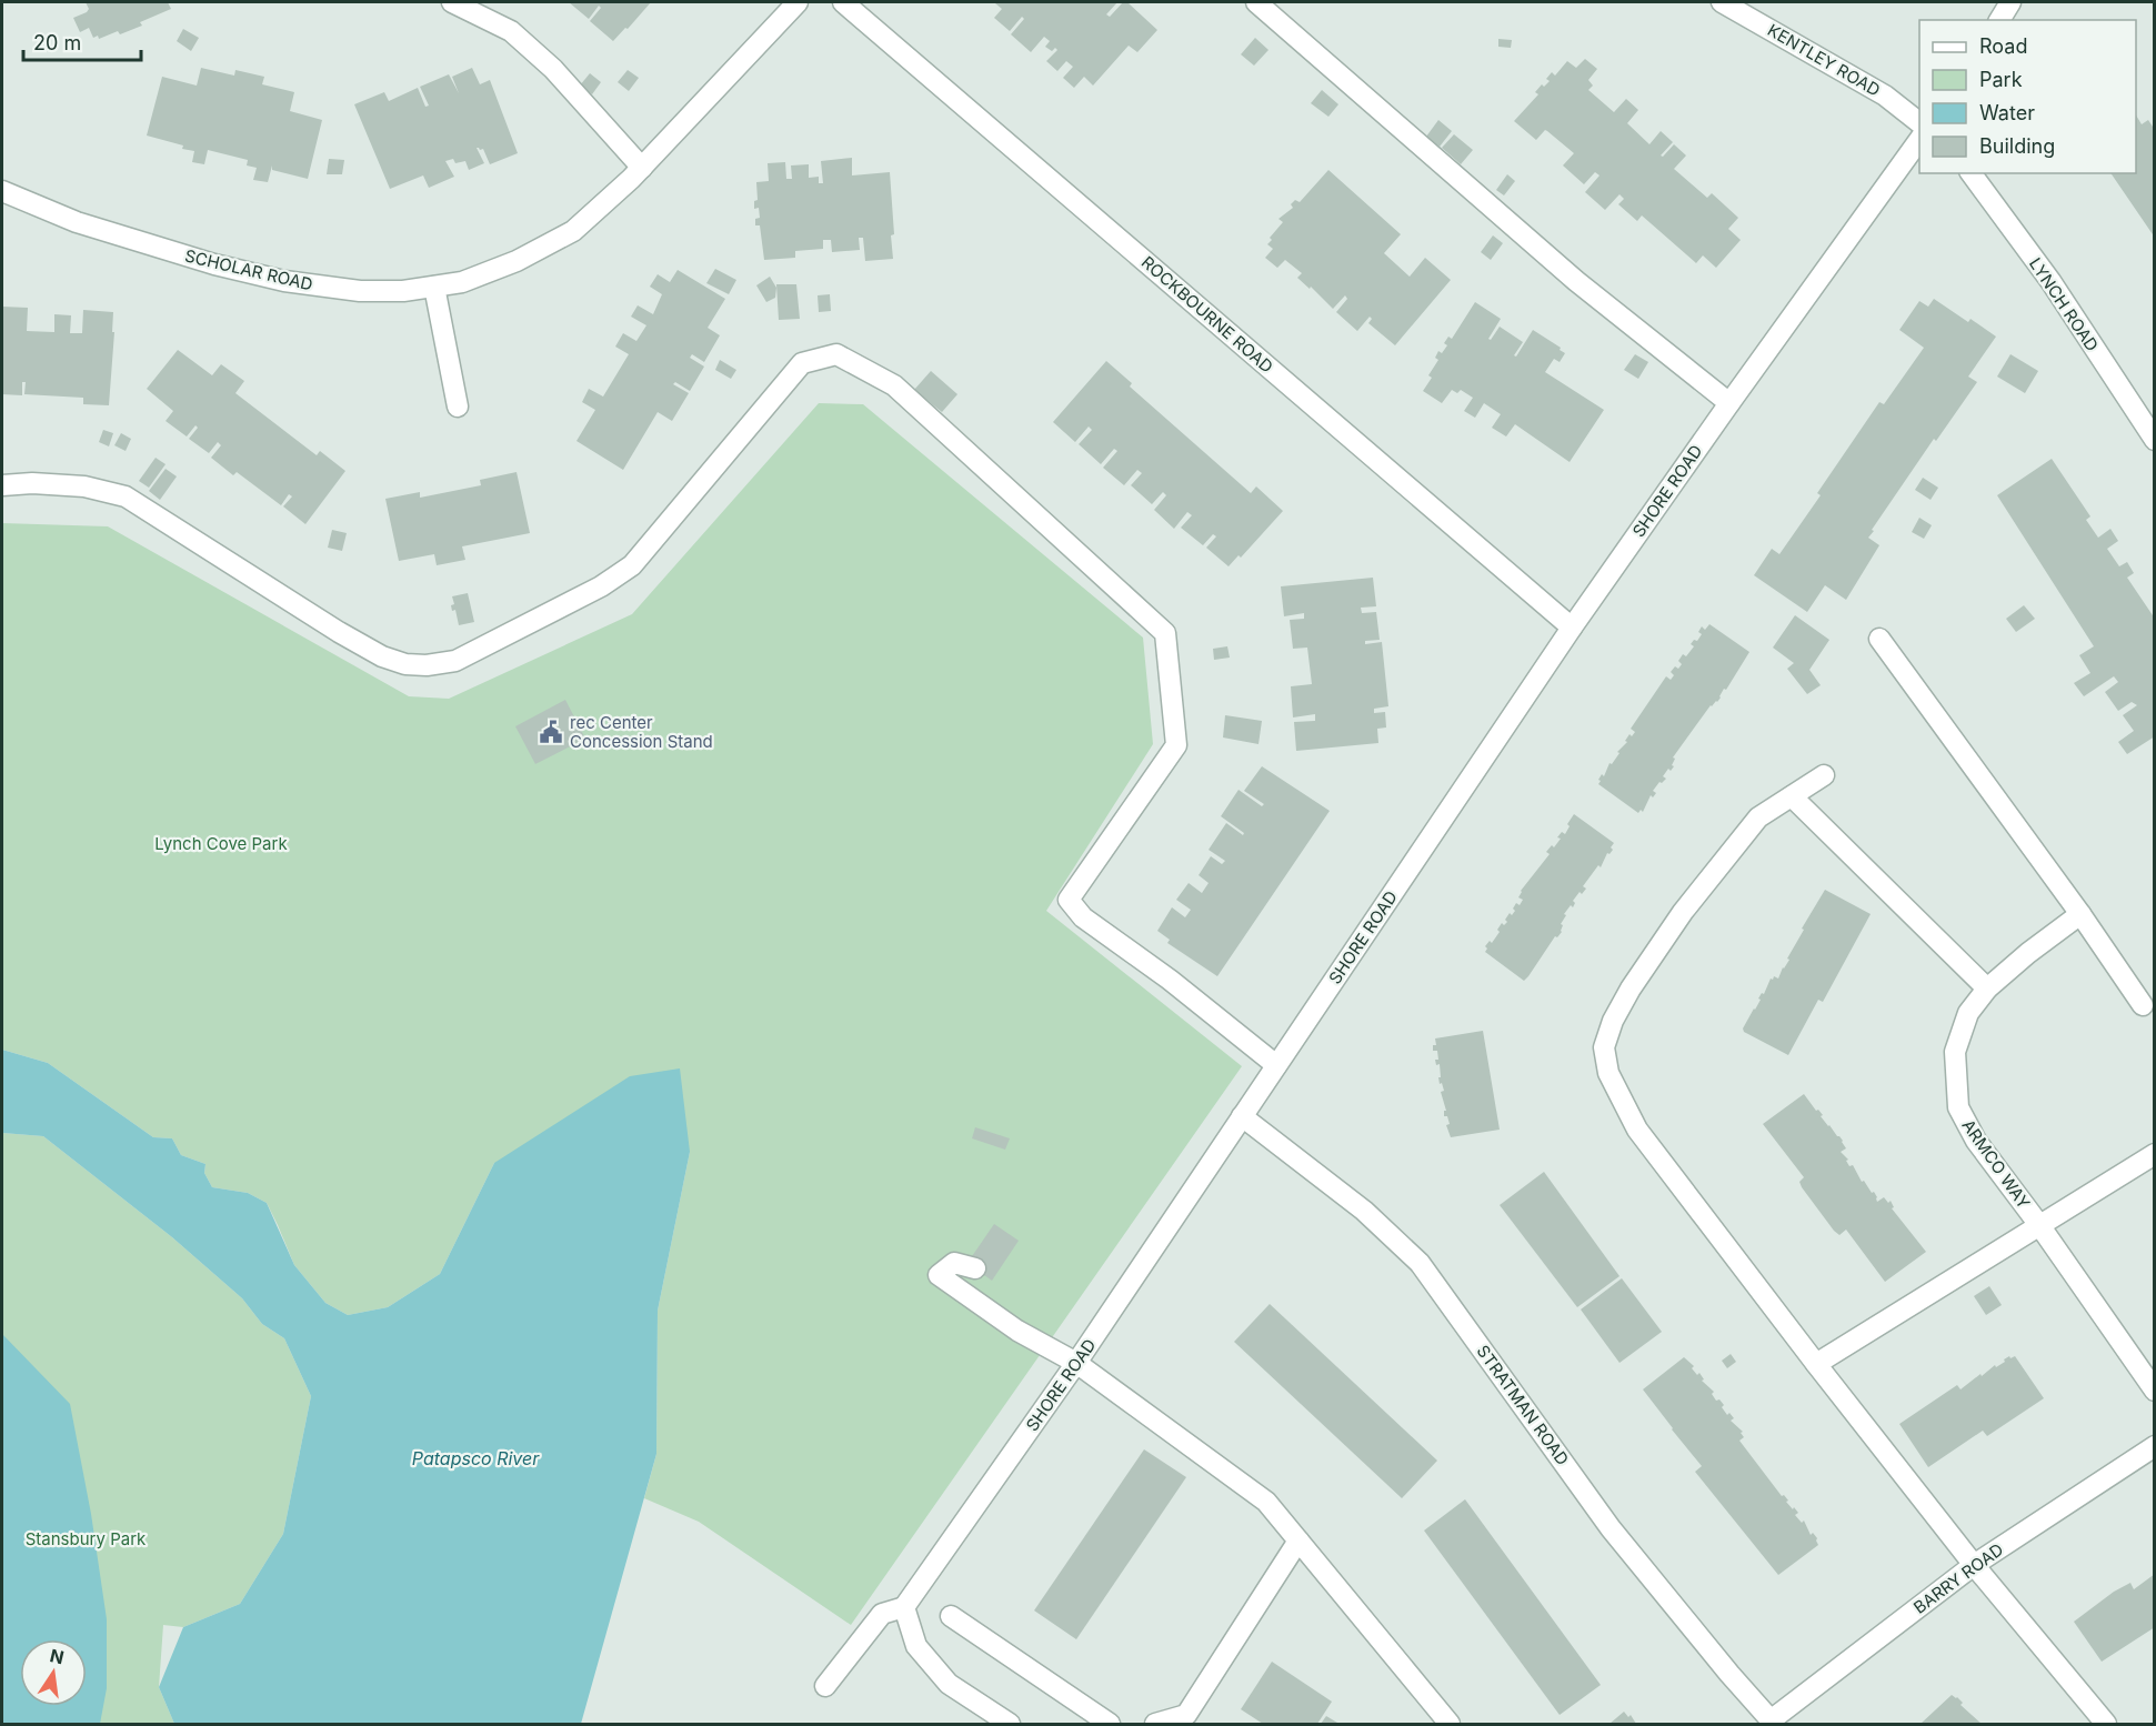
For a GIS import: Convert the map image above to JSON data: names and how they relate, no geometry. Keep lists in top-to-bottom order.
{
  "streets": {
    "street": [
      "KENTLEY ROAD",
      "SCHOLAR ROAD",
      "LYNCH ROAD",
      "ROCKBOURNE ROAD",
      "SHORE ROAD",
      "ARMCO WAY",
      "STRATMAN ROAD",
      "BARRY ROAD"
    ]
  },
  "crossings": [
    ["ROCKBOURNE ROAD", "SHORE ROAD"],
    ["SHORE ROAD", "STRATMAN ROAD"],
    ["STRATMAN ROAD", "BARRY ROAD"]
  ],
  "water": ["Patapsco River"],
  "parks": ["Lynch Cove Park", "Stansbury Park"],
  "places": {
    "public building": ["rec Center Concession Stand"]
  },
  "legend": [
    "Road",
    "Park",
    "Water",
    "Building"
  ],
  "scale_bar": "20 m",
  "north": "top"
}
